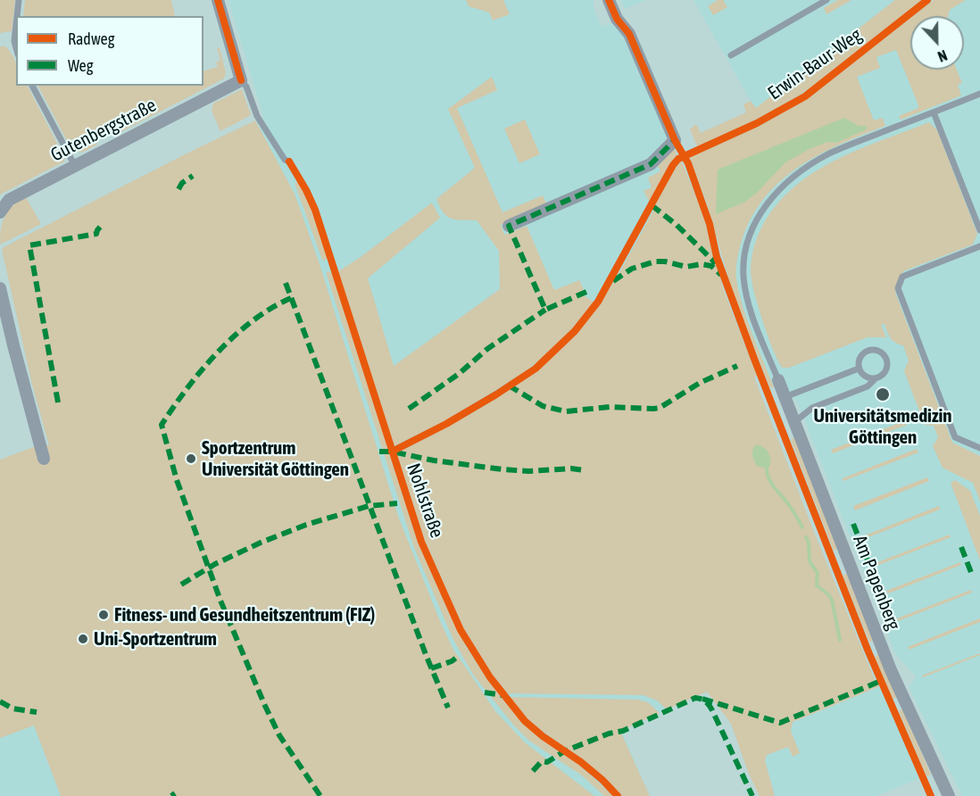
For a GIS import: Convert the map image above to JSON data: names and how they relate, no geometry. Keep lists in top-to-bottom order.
{
  "streets": {
    "street": ["Gutenbergstraße", "Am Papenberg"],
    "cycle path": ["Erwin-Baur-Weg", "Nohlstraße"]
  },
  "places": [
    "Universitätsmedizin Göttingen",
    "Sportzentrum Universität Göttingen",
    "Fitness- und Gesundheitszentrum (FIZ)",
    "Uni-Sportzentrum"
  ],
  "legend": ["Radweg", "Weg"],
  "north": "bottom"
}
